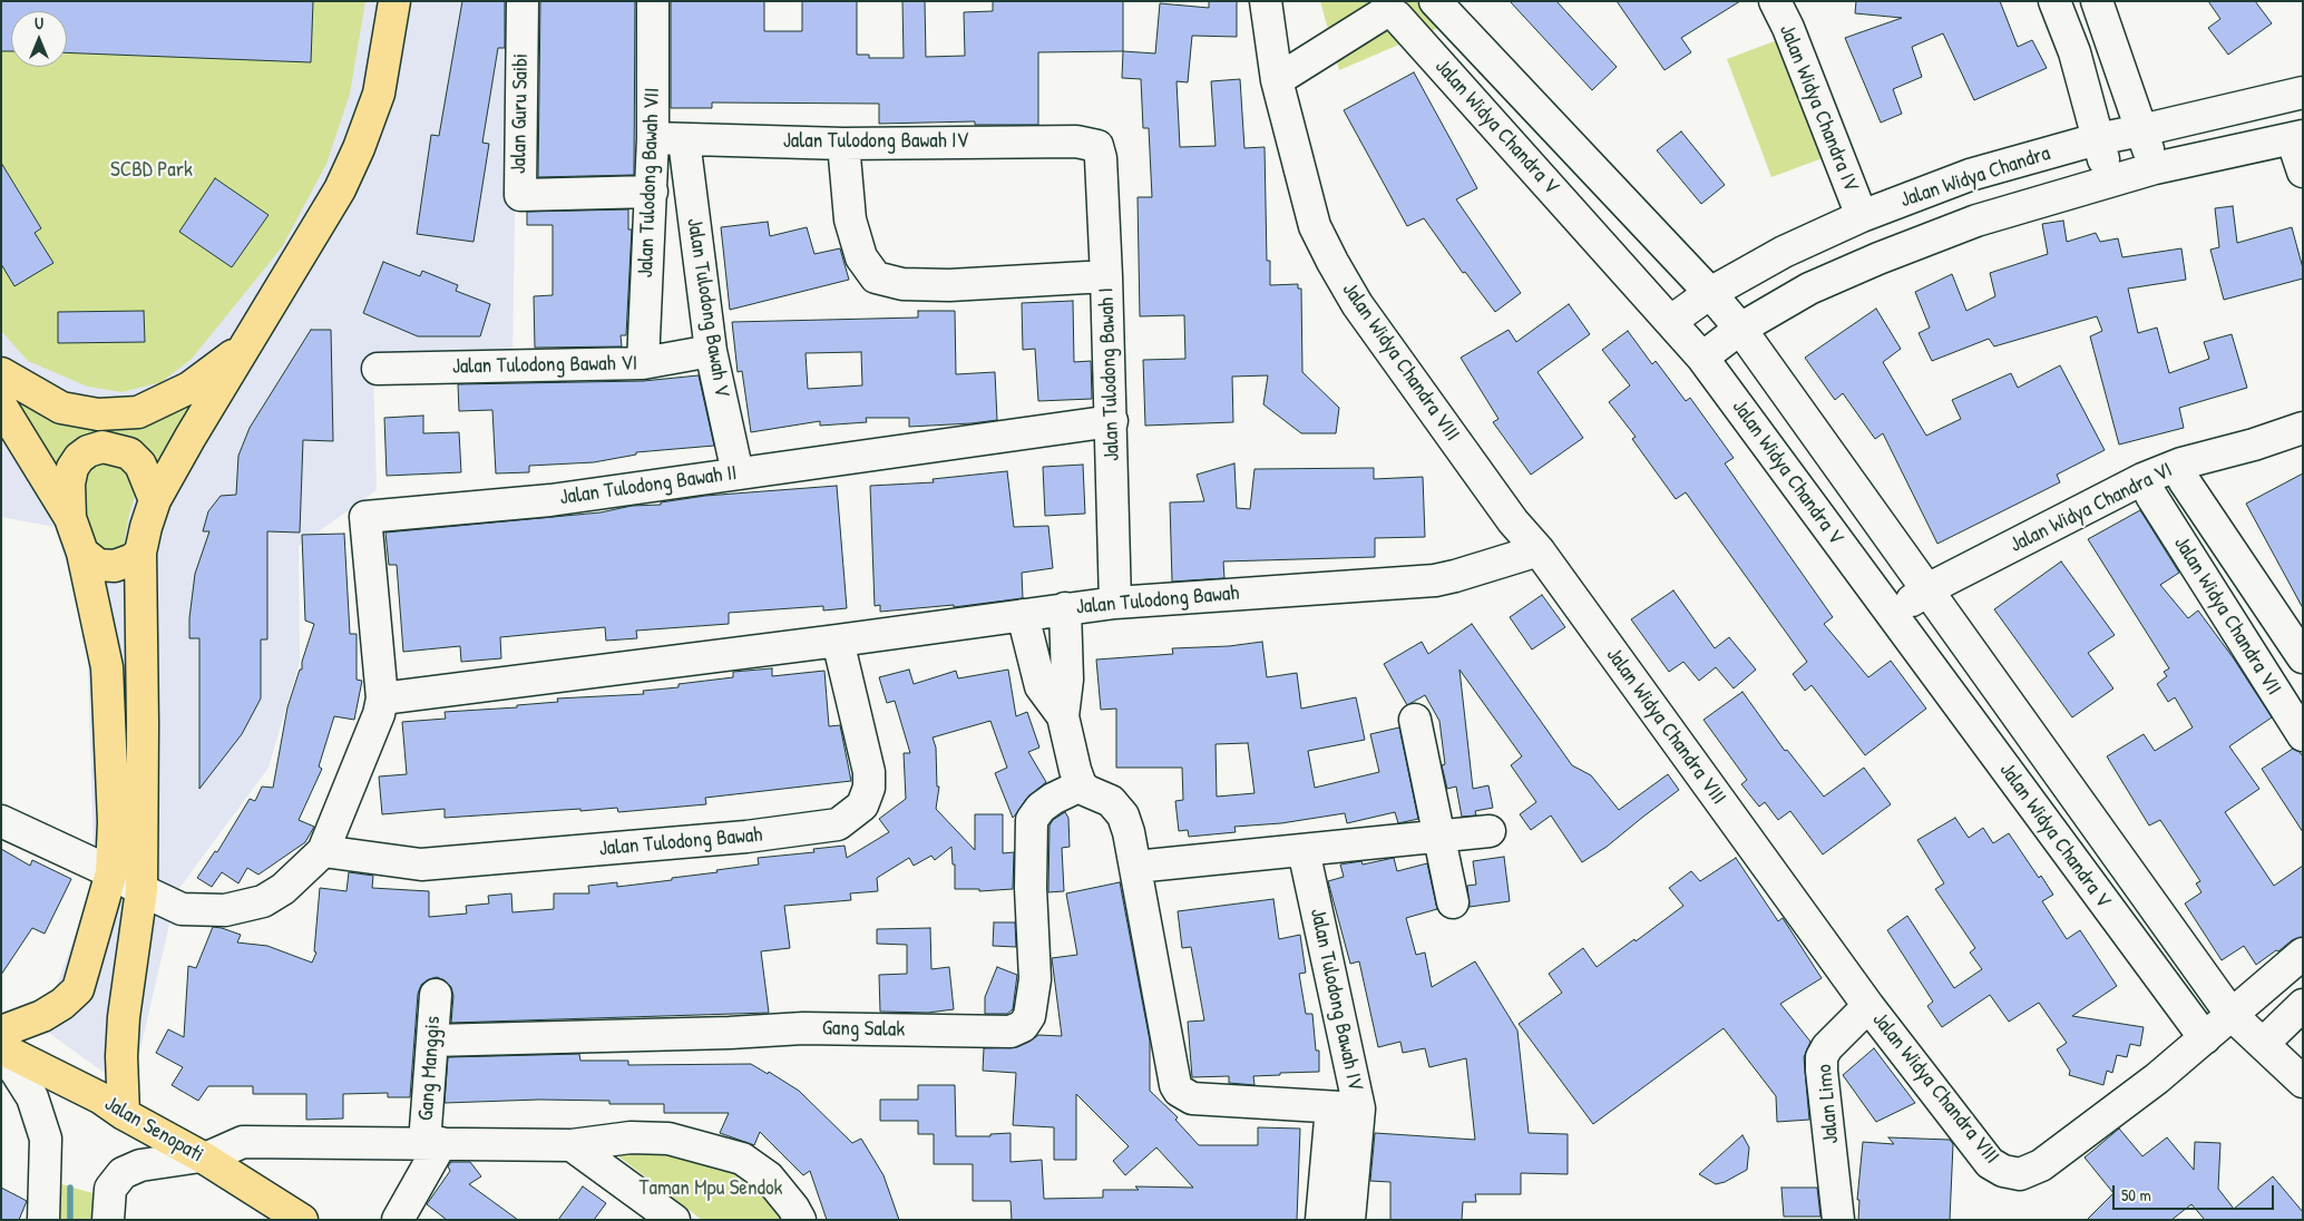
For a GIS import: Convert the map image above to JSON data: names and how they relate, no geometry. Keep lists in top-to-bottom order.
{
  "streets": {
    "main road": ["Jalan Senopati"],
    "street": [
      "Jalan Widya Chandra IV",
      "Jalan Guru Saibi",
      "Jalan Widya Chandra V",
      "Jalan Tulodong Bawah IV",
      "Jalan Widya Chandra",
      "Jalan Tulodong Bawah VII",
      "Jalan Tulodong Bawah V",
      "Jalan Widya Chandra VIII",
      "Jalan Tulodong Bawah VI",
      "Jalan Tulodong Bawah I",
      "Jalan Tulodong Bawah II",
      "Jalan Widya Chandra VI",
      "Jalan Tulodong Bawah",
      "Jalan Widya Chandra VII",
      "Gang Salak",
      "Gang Manggis",
      "Jalan Limo"
    ]
  },
  "crossings": [
    ["Jalan Widya Chandra IV", "Jalan Widya Chandra"],
    ["Jalan Guru Saibi", "Jalan Tulodong Bawah VII"],
    ["Jalan Widya Chandra V", "Jalan Widya Chandra"],
    ["Jalan Widya Chandra V", "Jalan Widya Chandra VIII"],
    ["Jalan Widya Chandra V", "Jalan Widya Chandra VI"],
    ["Jalan Tulodong Bawah IV", "Jalan Tulodong Bawah VII"],
    ["Jalan Tulodong Bawah IV", "Jalan Tulodong Bawah V"],
    ["Jalan Tulodong Bawah IV", "Jalan Tulodong Bawah I"],
    ["Jalan Tulodong Bawah IV", "Gang Salak"],
    ["Jalan Tulodong Bawah VII", "Jalan Tulodong Bawah VI"],
    ["Jalan Tulodong Bawah V", "Jalan Tulodong Bawah VI"],
    ["Jalan Tulodong Bawah V", "Jalan Tulodong Bawah II"],
    ["Jalan Widya Chandra VIII", "Jalan Tulodong Bawah"],
    ["Jalan Widya Chandra VIII", "Jalan Limo"],
    ["Jalan Tulodong Bawah I", "Jalan Tulodong Bawah II"],
    ["Jalan Tulodong Bawah I", "Jalan Tulodong Bawah"],
    ["Jalan Tulodong Bawah II", "Jalan Tulodong Bawah"],
    ["Jalan Widya Chandra VI", "Jalan Widya Chandra VII"],
    ["Gang Salak", "Gang Manggis"]
  ],
  "parks": ["SCBD Park", "Taman Mpu Sendok"],
  "scale_bar": "50 m",
  "north": "top"
}
